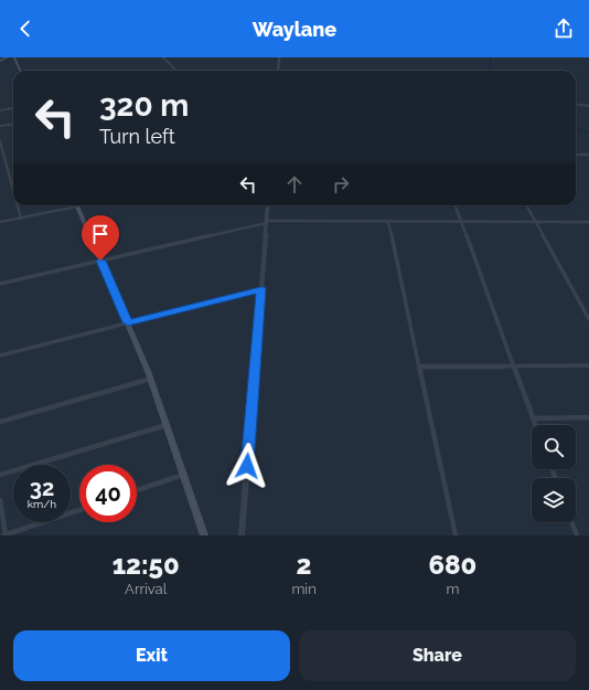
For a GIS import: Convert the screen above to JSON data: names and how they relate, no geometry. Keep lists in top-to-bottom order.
{
  "page": {
    "header": "Waylane",
    "turn": ["320 m", "Turn left"],
    "speed": "32 km/h",
    "limit": "40",
    "eta": [
      "12:50",
      "Arrival",
      "2",
      "min",
      "680",
      "m"
    ],
    "buttons": ["Exit", "Share"]
  }
}
